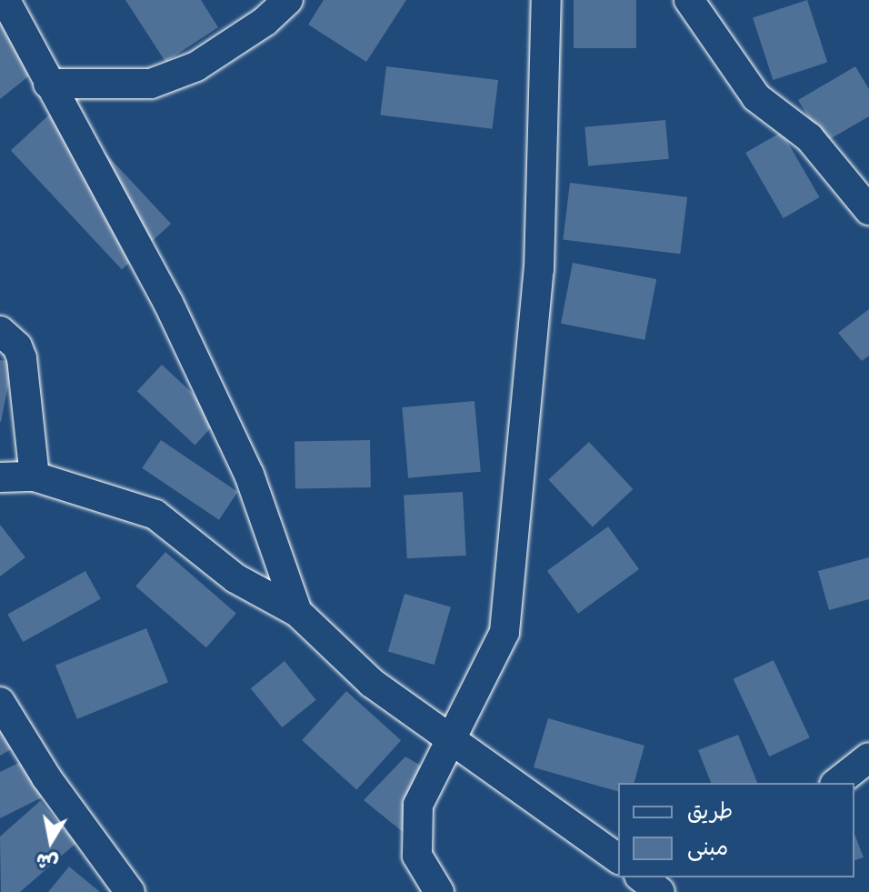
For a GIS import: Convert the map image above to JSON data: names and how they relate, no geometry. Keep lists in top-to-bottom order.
{
  "legend": ["طريق", "مبنى"],
  "north": "bottom"
}
